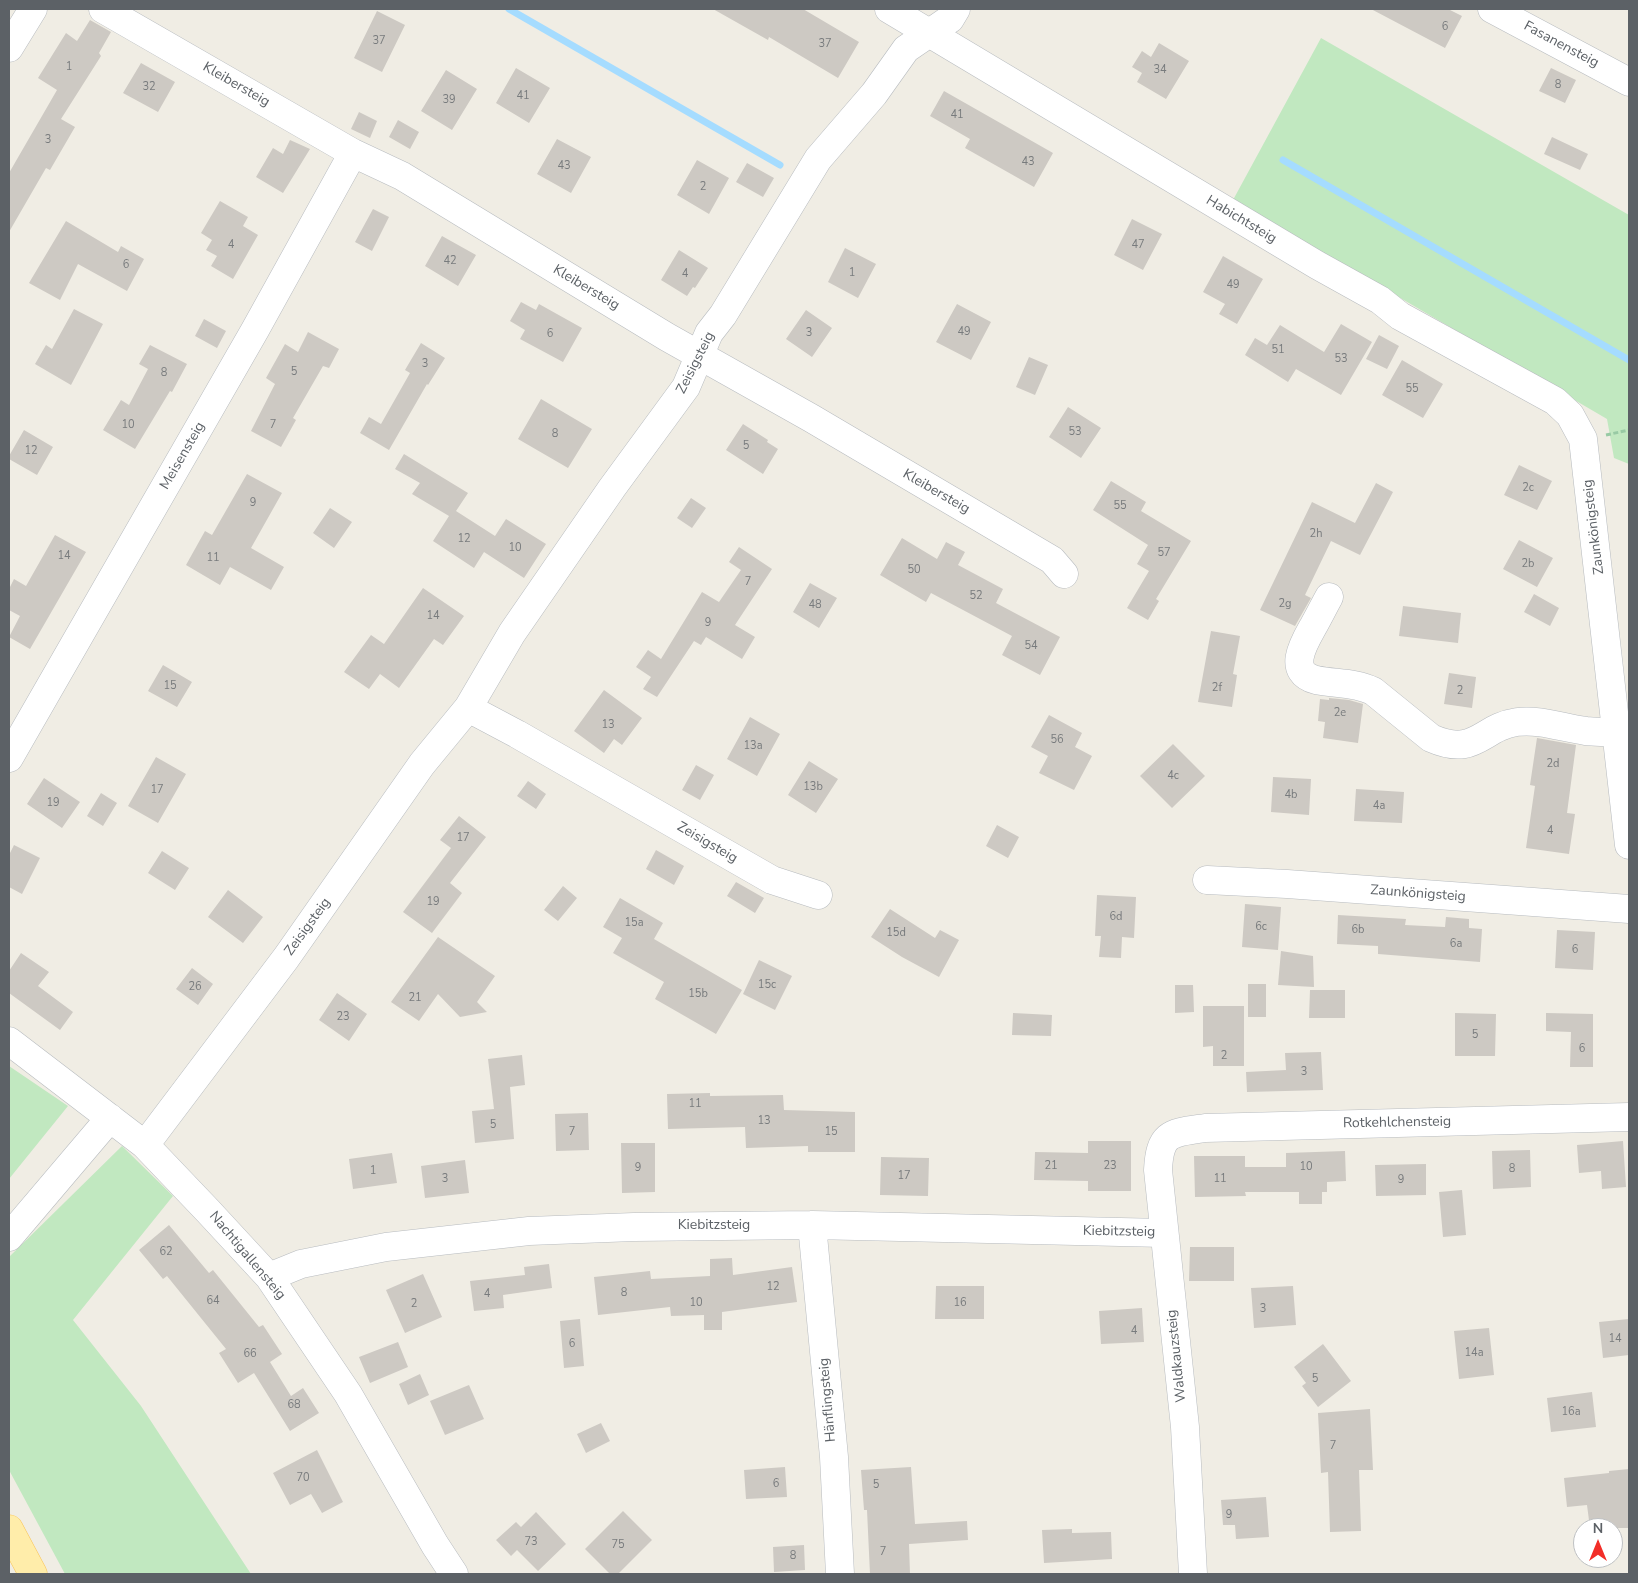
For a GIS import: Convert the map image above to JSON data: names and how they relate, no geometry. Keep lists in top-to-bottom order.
{
  "streets": {
    "street": [
      "Fasanensteig",
      "Kleibersteig",
      "Habichtsteig",
      "Zeisigsteig",
      "Meisensteig",
      "Zaunkönigsteig",
      "Rotkehlchensteig",
      "Kiebitzsteig",
      "Nachtigallensteig",
      "Waldkauzsteig",
      "Hänflingsteig"
    ]
  },
  "crossings": [
    ["Kleibersteig", "Zeisigsteig"],
    ["Kleibersteig", "Meisensteig"],
    ["Habichtsteig", "Zeisigsteig"],
    ["Habichtsteig", "Zaunkönigsteig"],
    ["Zeisigsteig", "Nachtigallensteig"],
    ["Rotkehlchensteig", "Waldkauzsteig"],
    ["Kiebitzsteig", "Nachtigallensteig"],
    ["Kiebitzsteig", "Waldkauzsteig"],
    ["Kiebitzsteig", "Hänflingsteig"]
  ],
  "house_numbers": [
    "6",
    "37",
    "37",
    "1",
    "34",
    "8",
    "32",
    "41",
    "39",
    "41",
    "3",
    "43",
    "43",
    "2",
    "4",
    "47",
    "42",
    "6",
    "1",
    "4",
    "49",
    "49",
    "3",
    "6",
    "51",
    "53",
    "3",
    "5",
    "8",
    "55",
    "10",
    "7",
    "53",
    "8",
    "5",
    "12",
    "2c",
    "9",
    "55",
    "2h",
    "12",
    "10",
    "57",
    "14",
    "11",
    "2b",
    "50",
    "7",
    "52",
    "2g",
    "48",
    "14",
    "9",
    "54",
    "15",
    "2f",
    "2",
    "2e",
    "13",
    "56",
    "13a",
    "2d",
    "4c",
    "13b",
    "17",
    "4b",
    "19",
    "4a",
    "4",
    "17",
    "19",
    "6d",
    "15a",
    "6c",
    "6b",
    "15d",
    "6a",
    "6",
    "15c",
    "26",
    "15b",
    "21",
    "23",
    "5",
    "6",
    "2",
    "3",
    "11",
    "13",
    "5",
    "7",
    "15",
    "21",
    "23",
    "10",
    "9",
    "8",
    "1",
    "17",
    "3",
    "11",
    "9",
    "62",
    "12",
    "8",
    "4",
    "64",
    "10",
    "16",
    "2",
    "3",
    "4",
    "14",
    "6",
    "14a",
    "66",
    "5",
    "68",
    "16a",
    "7",
    "70",
    "6",
    "5",
    "9",
    "73",
    "75",
    "7",
    "8"
  ],
  "north": "top"
}
